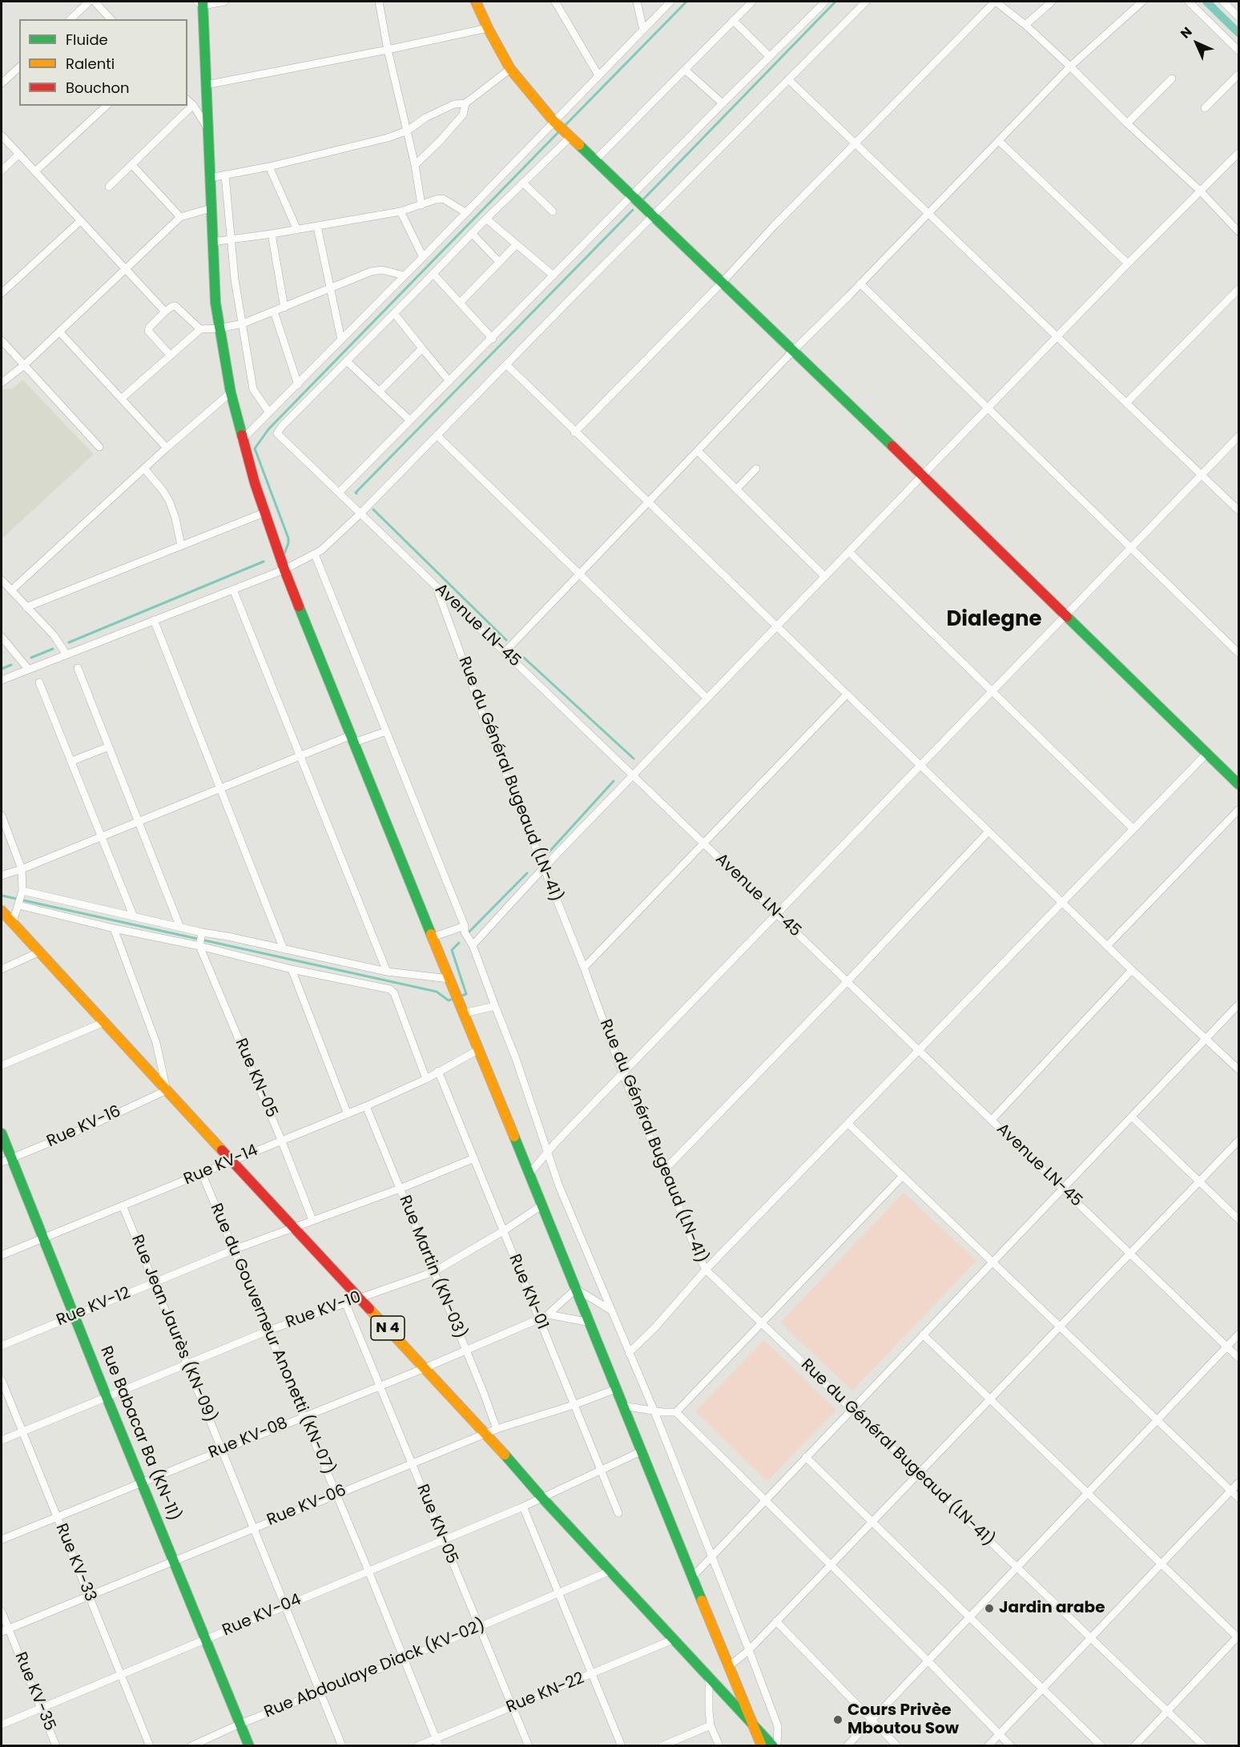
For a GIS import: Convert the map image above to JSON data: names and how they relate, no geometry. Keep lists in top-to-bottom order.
{
  "streets": {
    "street": [
      "Avenue LN-45",
      "Rue du Général Bugeaud (LN-41)",
      "Rue KN-05",
      "Rue KV-16",
      "Rue KV-14",
      "Rue Martin (KN-03)",
      "Rue KN-01",
      "Rue KV-12",
      "Rue KV-10",
      "N 4",
      "Rue Jean Jaurès (KN-09)",
      "Rue du Gouverneur Anonetti (KN-07)",
      "Rue Babacar Ba (KN-11)",
      "Rue KV-08",
      "Rue KV-06",
      "Rue KV-33",
      "Rue KV-04",
      "Rue Abdoulaye Diack (KV-02)",
      "Rue KV-35",
      "Rue KN-22"
    ]
  },
  "crossings": [
    ["Avenue LN-45", "Rue du Général Bugeaud (LN-41)"],
    ["Rue KN-05", "Rue KV-14"],
    ["Rue KN-05", "Rue KV-12"],
    ["Rue KN-05", "Rue KV-10"],
    ["Rue KN-05", "Rue KV-08"],
    ["Rue KN-05", "Rue KV-06"],
    ["Rue KN-05", "Rue KV-04"],
    ["Rue KN-05", "Rue Abdoulaye Diack (KV-02)"],
    ["Rue KN-05", "Rue KN-22"],
    ["Rue KV-16", "N 4"],
    ["Rue KV-16", "Rue Babacar Ba (KN-11)"],
    ["Rue KV-14", "Rue Martin (KN-03)"],
    ["Rue KV-14", "Rue KN-01"],
    ["Rue KV-14", "N 4"],
    ["Rue KV-14", "Rue Jean Jaurès (KN-09)"],
    ["Rue KV-14", "Rue du Gouverneur Anonetti (KN-07)"],
    ["Rue KV-14", "Rue Babacar Ba (KN-11)"],
    ["Rue Martin (KN-03)", "Rue KV-12"],
    ["Rue Martin (KN-03)", "Rue KV-10"],
    ["Rue Martin (KN-03)", "Rue KV-08"],
    ["Rue Martin (KN-03)", "Rue KV-06"],
    ["Rue KN-01", "Rue KV-12"],
    ["Rue KN-01", "Rue KV-10"],
    ["Rue KN-01", "Rue KV-08"],
    ["Rue KN-01", "Rue KV-06"],
    ["Rue KN-01", "Rue KV-04"],
    ["Rue KV-12", "N 4"],
    ["Rue KV-12", "Rue Jean Jaurès (KN-09)"],
    ["Rue KV-12", "Rue du Gouverneur Anonetti (KN-07)"],
    ["Rue KV-12", "Rue Babacar Ba (KN-11)"],
    ["Rue KV-10", "N 4"],
    ["Rue KV-10", "Rue Jean Jaurès (KN-09)"],
    ["Rue KV-10", "Rue du Gouverneur Anonetti (KN-07)"],
    ["Rue KV-10", "Rue Babacar Ba (KN-11)"],
    ["Rue KV-10", "Rue KV-33"],
    ["N 4", "Rue KV-08"],
    ["N 4", "Rue KV-06"],
    ["N 4", "Rue KV-04"],
    ["N 4", "Rue Abdoulaye Diack (KV-02)"],
    ["N 4", "Rue KN-22"],
    ["Rue Jean Jaurès (KN-09)", "Rue KV-08"],
    ["Rue Jean Jaurès (KN-09)", "Rue KV-06"],
    ["Rue Jean Jaurès (KN-09)", "Rue KV-04"],
    ["Rue Jean Jaurès (KN-09)", "Rue Abdoulaye Diack (KV-02)"],
    ["Rue du Gouverneur Anonetti (KN-07)", "Rue KV-08"],
    ["Rue du Gouverneur Anonetti (KN-07)", "Rue KV-06"],
    ["Rue du Gouverneur Anonetti (KN-07)", "Rue KV-04"],
    ["Rue du Gouverneur Anonetti (KN-07)", "Rue Abdoulaye Diack (KV-02)"],
    ["Rue du Gouverneur Anonetti (KN-07)", "Rue KN-22"],
    ["Rue Babacar Ba (KN-11)", "Rue KV-08"],
    ["Rue Babacar Ba (KN-11)", "Rue KV-06"],
    ["Rue Babacar Ba (KN-11)", "Rue KV-04"],
    ["Rue Babacar Ba (KN-11)", "Rue Abdoulaye Diack (KV-02)"],
    ["Rue KV-08", "Rue KV-33"],
    ["Rue KV-06", "Rue KV-33"],
    ["Rue KV-06", "Rue KV-35"],
    ["Rue KV-33", "Rue KV-04"],
    ["Rue KV-04", "Rue KV-35"]
  ],
  "districts": ["Dialegne"],
  "places": ["Jardin arabe", "Cours Privèe Mboutou Sow"],
  "legend": ["Fluide", "Ralenti", "Bouchon"],
  "north": "top left"
}
